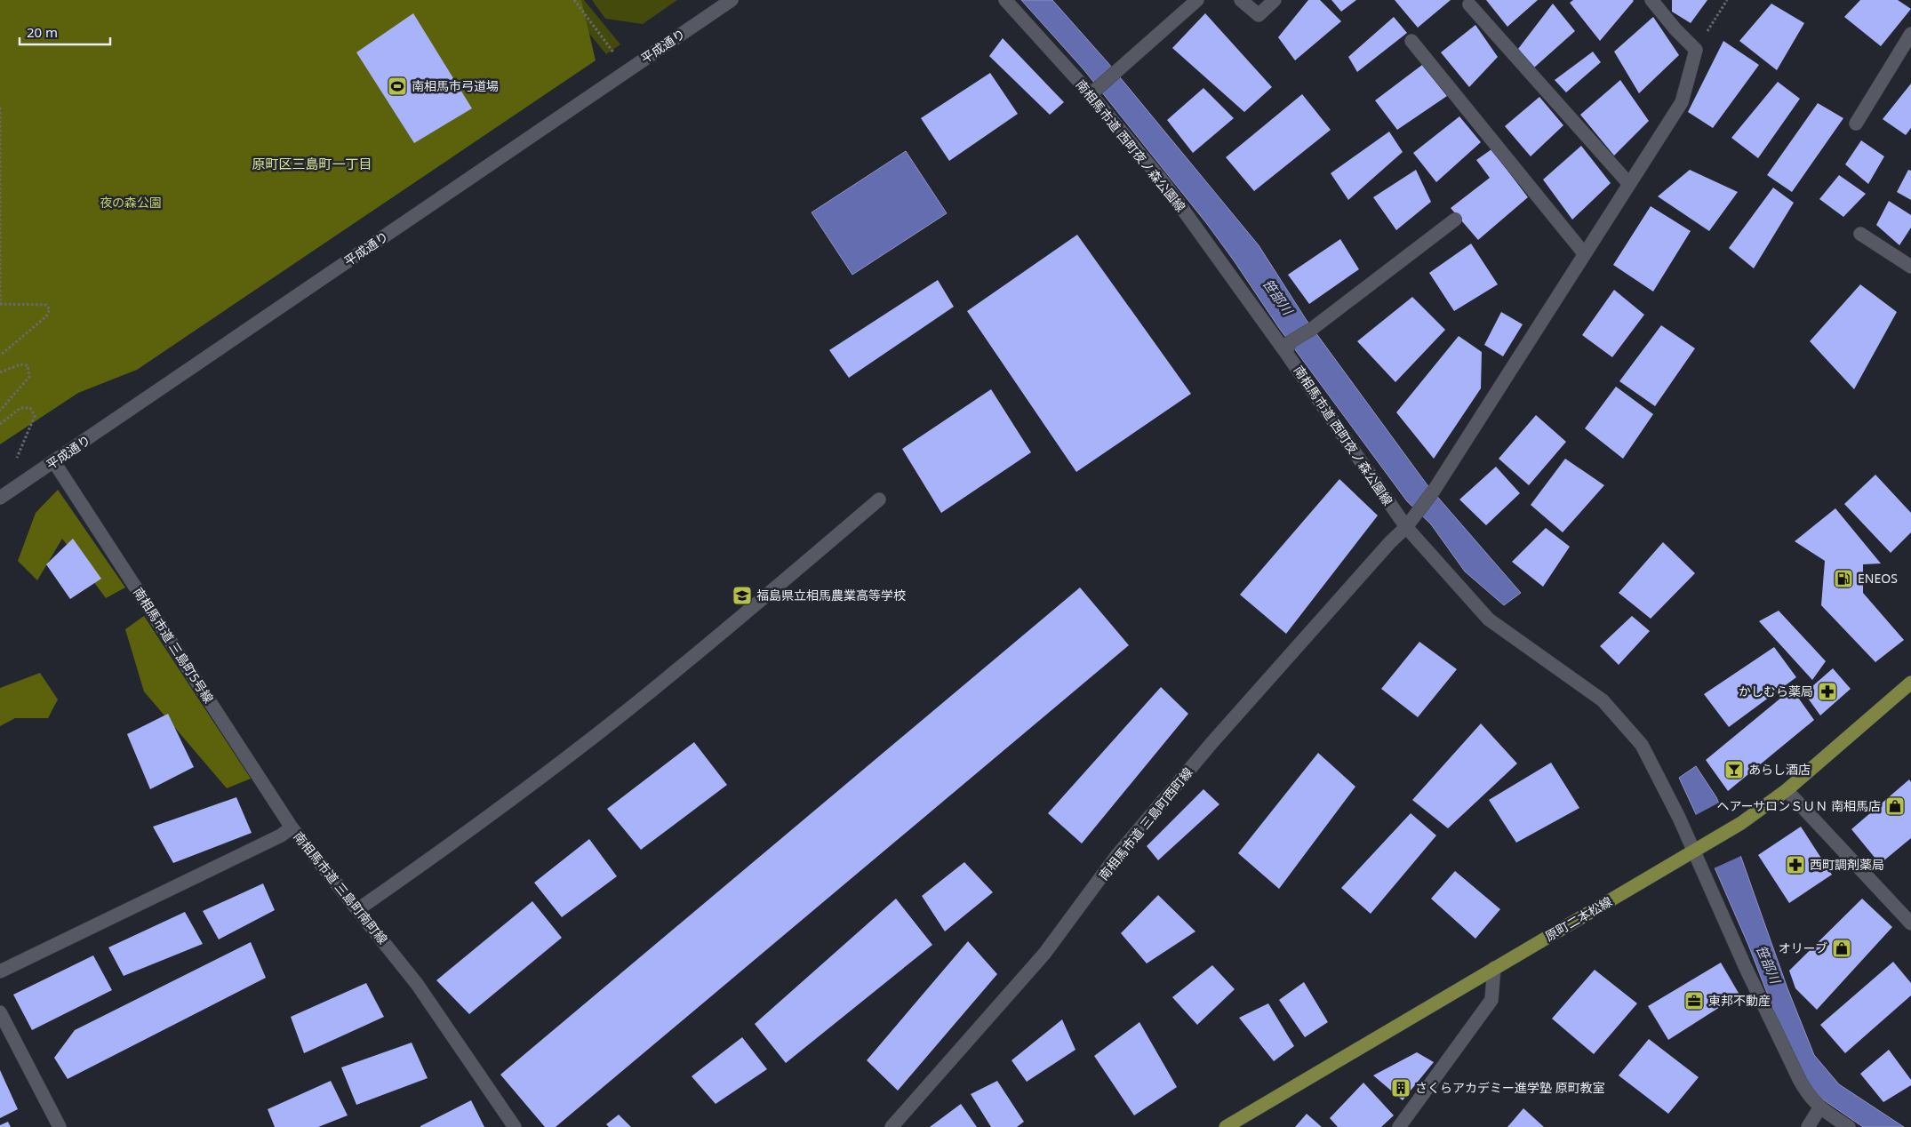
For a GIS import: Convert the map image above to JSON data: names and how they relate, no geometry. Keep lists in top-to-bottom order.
{
  "streets": {
    "main road": ["原町二本松線"],
    "street": [
      "平成通り",
      "南相馬市道 西町夜ノ森公園線",
      "南相馬市道 三島町5号線",
      "南相馬市道 三島町西町線",
      "南相馬市道 三島町南町線"
    ]
  },
  "crossings": [
    ["平成通り", "南相馬市道 三島町5号線"],
    ["南相馬市道 西町夜ノ森公園線", "南相馬市道 三島町西町線"],
    ["南相馬市道 西町夜ノ森公園線", "原町二本松線"],
    ["南相馬市道 三島町5号線", "南相馬市道 三島町南町線"]
  ],
  "districts": ["原町区三島町一丁目"],
  "water": ["笹部川"],
  "parks": ["夜の森公園"],
  "places": {
    "sports": ["南相馬市弓道場"],
    "fuel station": ["ENEOS"],
    "school or university": ["福島県立相馬農業高等学校"],
    "pharmacy": ["かしむら薬局", "西町調剤薬局"],
    "bar": ["あらし酒店"],
    "shop": ["ヘアーサロンＳＵＮ 南相馬店", "オリーブ"],
    "office": ["東邦不動産"],
    "building": ["さくらアカデミー進学塾 原町教室"]
  },
  "scale_bar": "20 m"
}
